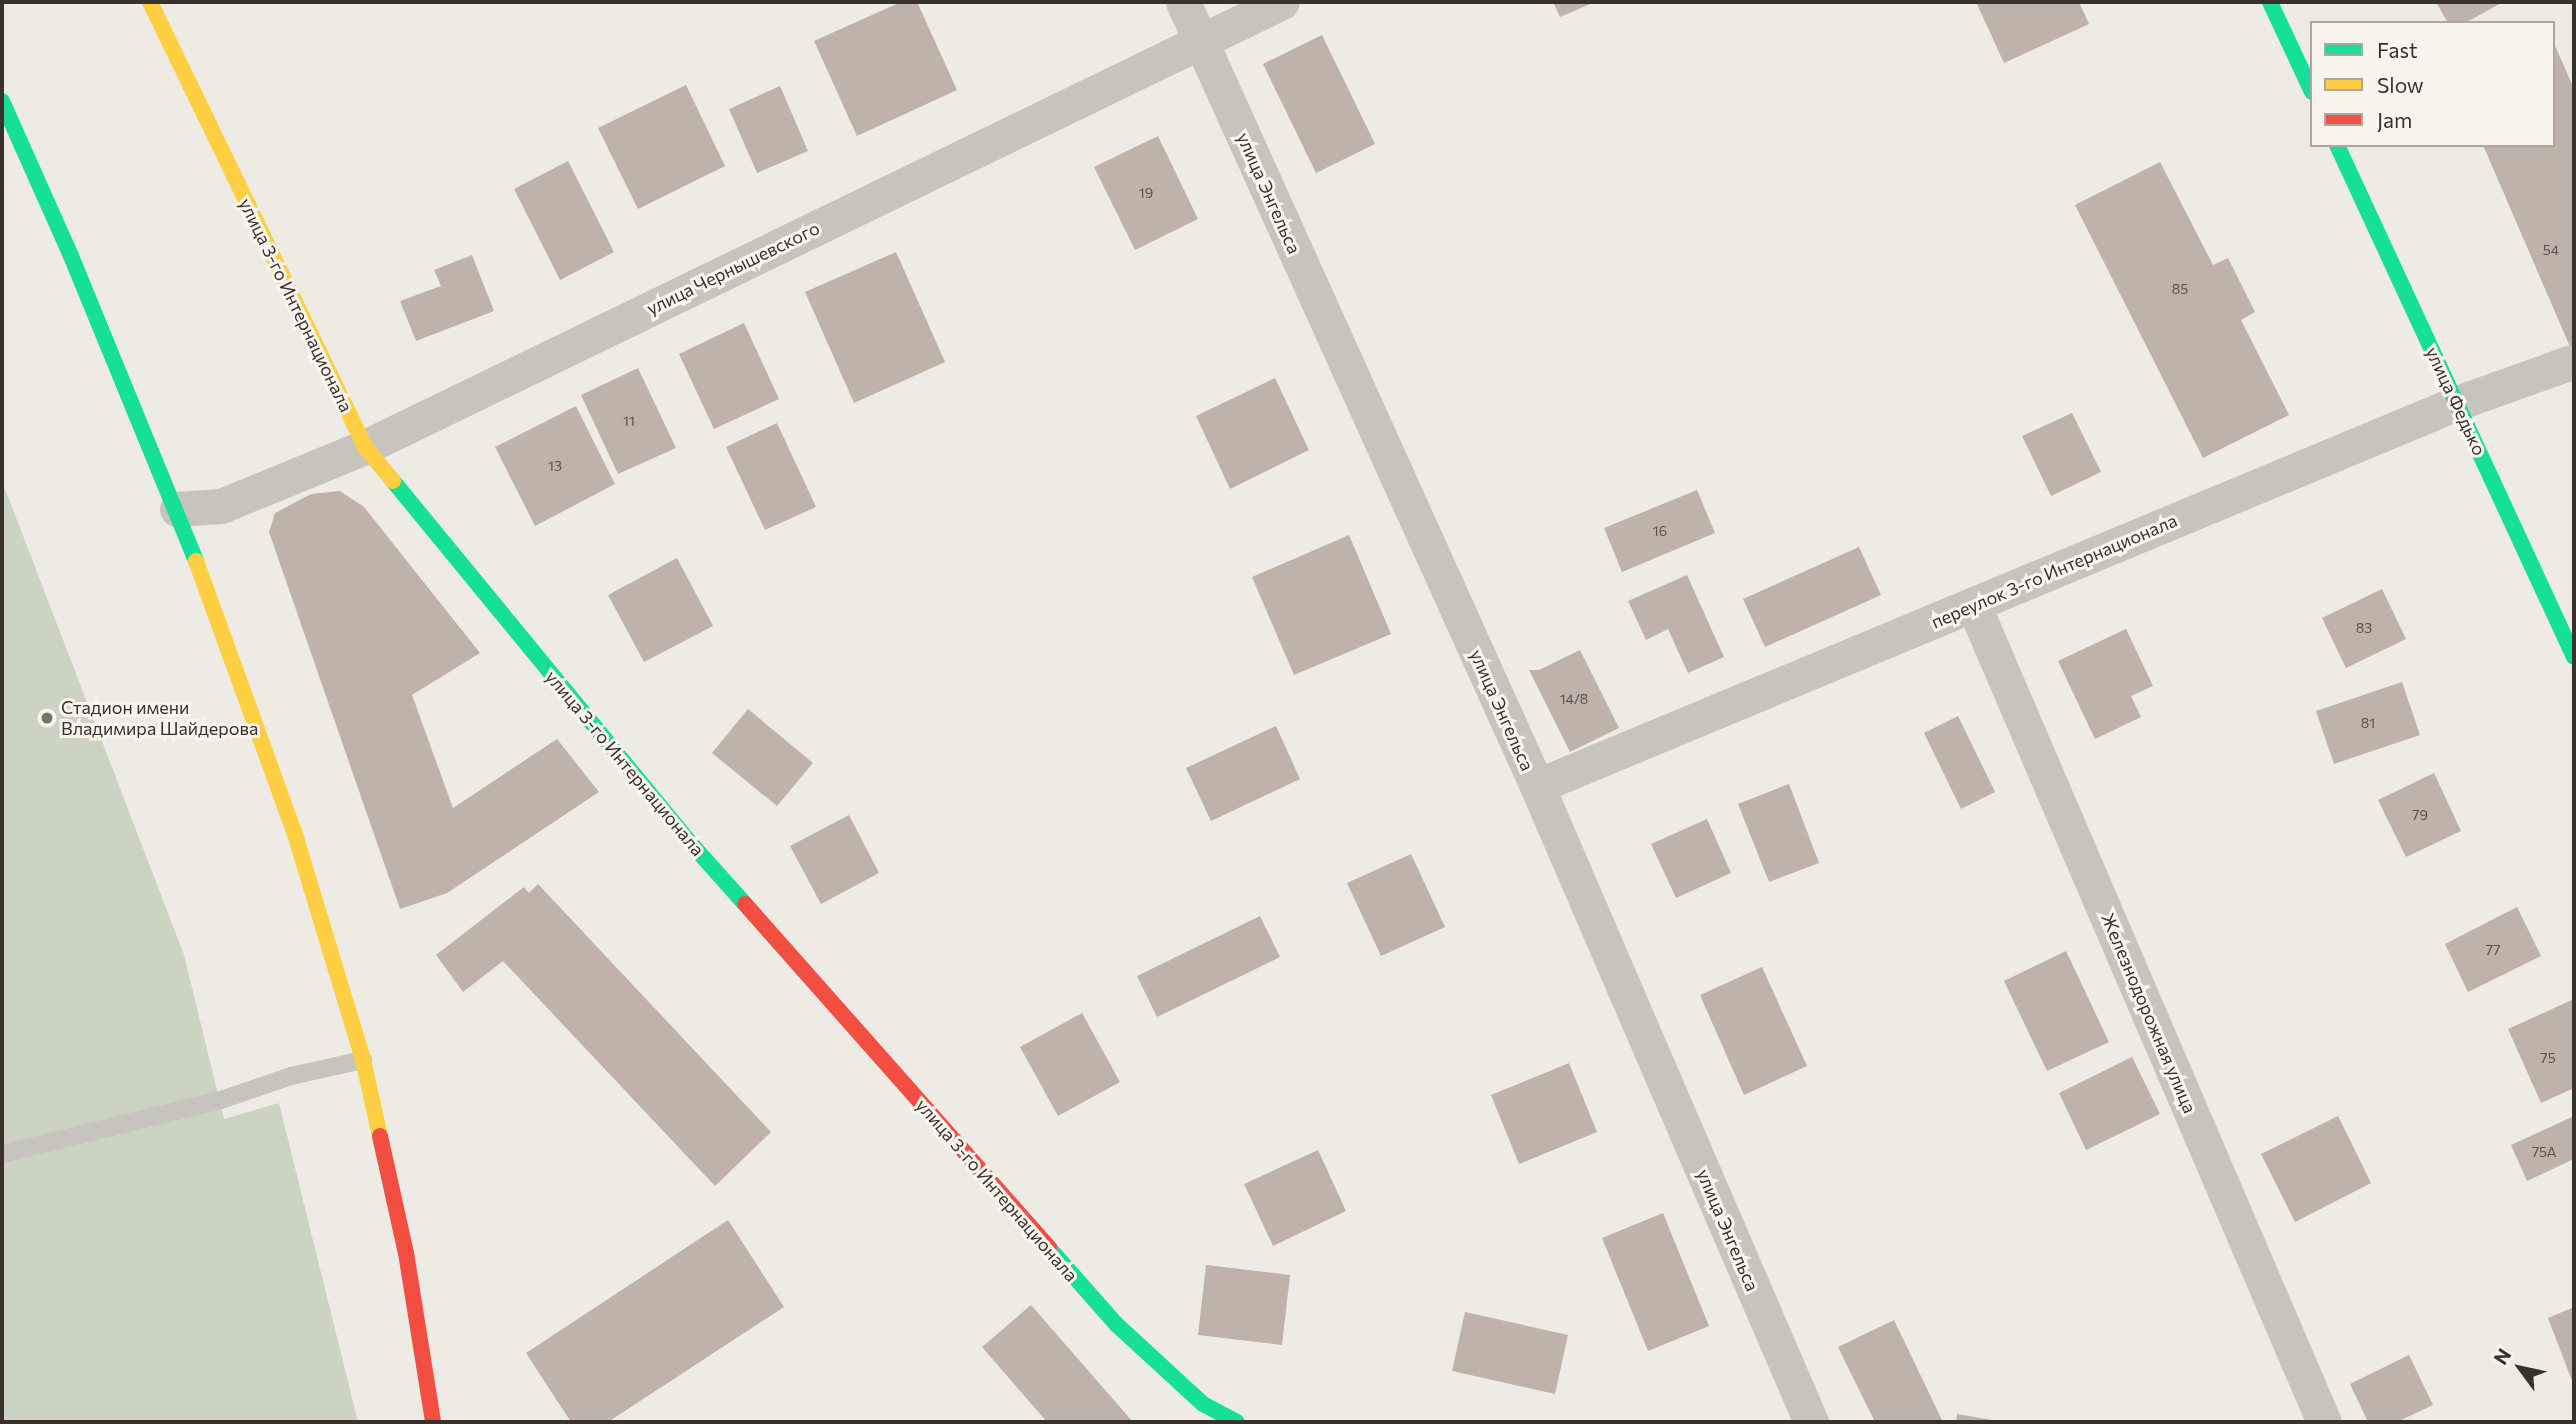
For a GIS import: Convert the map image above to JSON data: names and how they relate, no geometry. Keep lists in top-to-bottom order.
{
  "streets": {
    "main road": ["улица 3-го Интернационала", "улица Федько"],
    "street": [
      "улица Энгельса",
      "улица Чернышевского",
      "переулок 3-го Интернационала",
      "Железнодорожная улица"
    ]
  },
  "crossings": [
    ["улица Энгельса", "улица Чернышевского"],
    ["улица Энгельса", "переулок 3-го Интернационала"],
    ["улица Чернышевского", "улица 3-го Интернационала"],
    ["улица Федько", "переулок 3-го Интернационала"],
    ["переулок 3-го Интернационала", "Железнодорожная улица"]
  ],
  "places": ["Стадион имени Владимира Шайдерова"],
  "house_numbers": [
    "19",
    "54",
    "85",
    "11",
    "13",
    "16",
    "83",
    "14/8",
    "81",
    "79",
    "77",
    "75",
    "75А"
  ],
  "legend": ["Fast", "Slow", "Jam"],
  "north": "top left"
}
